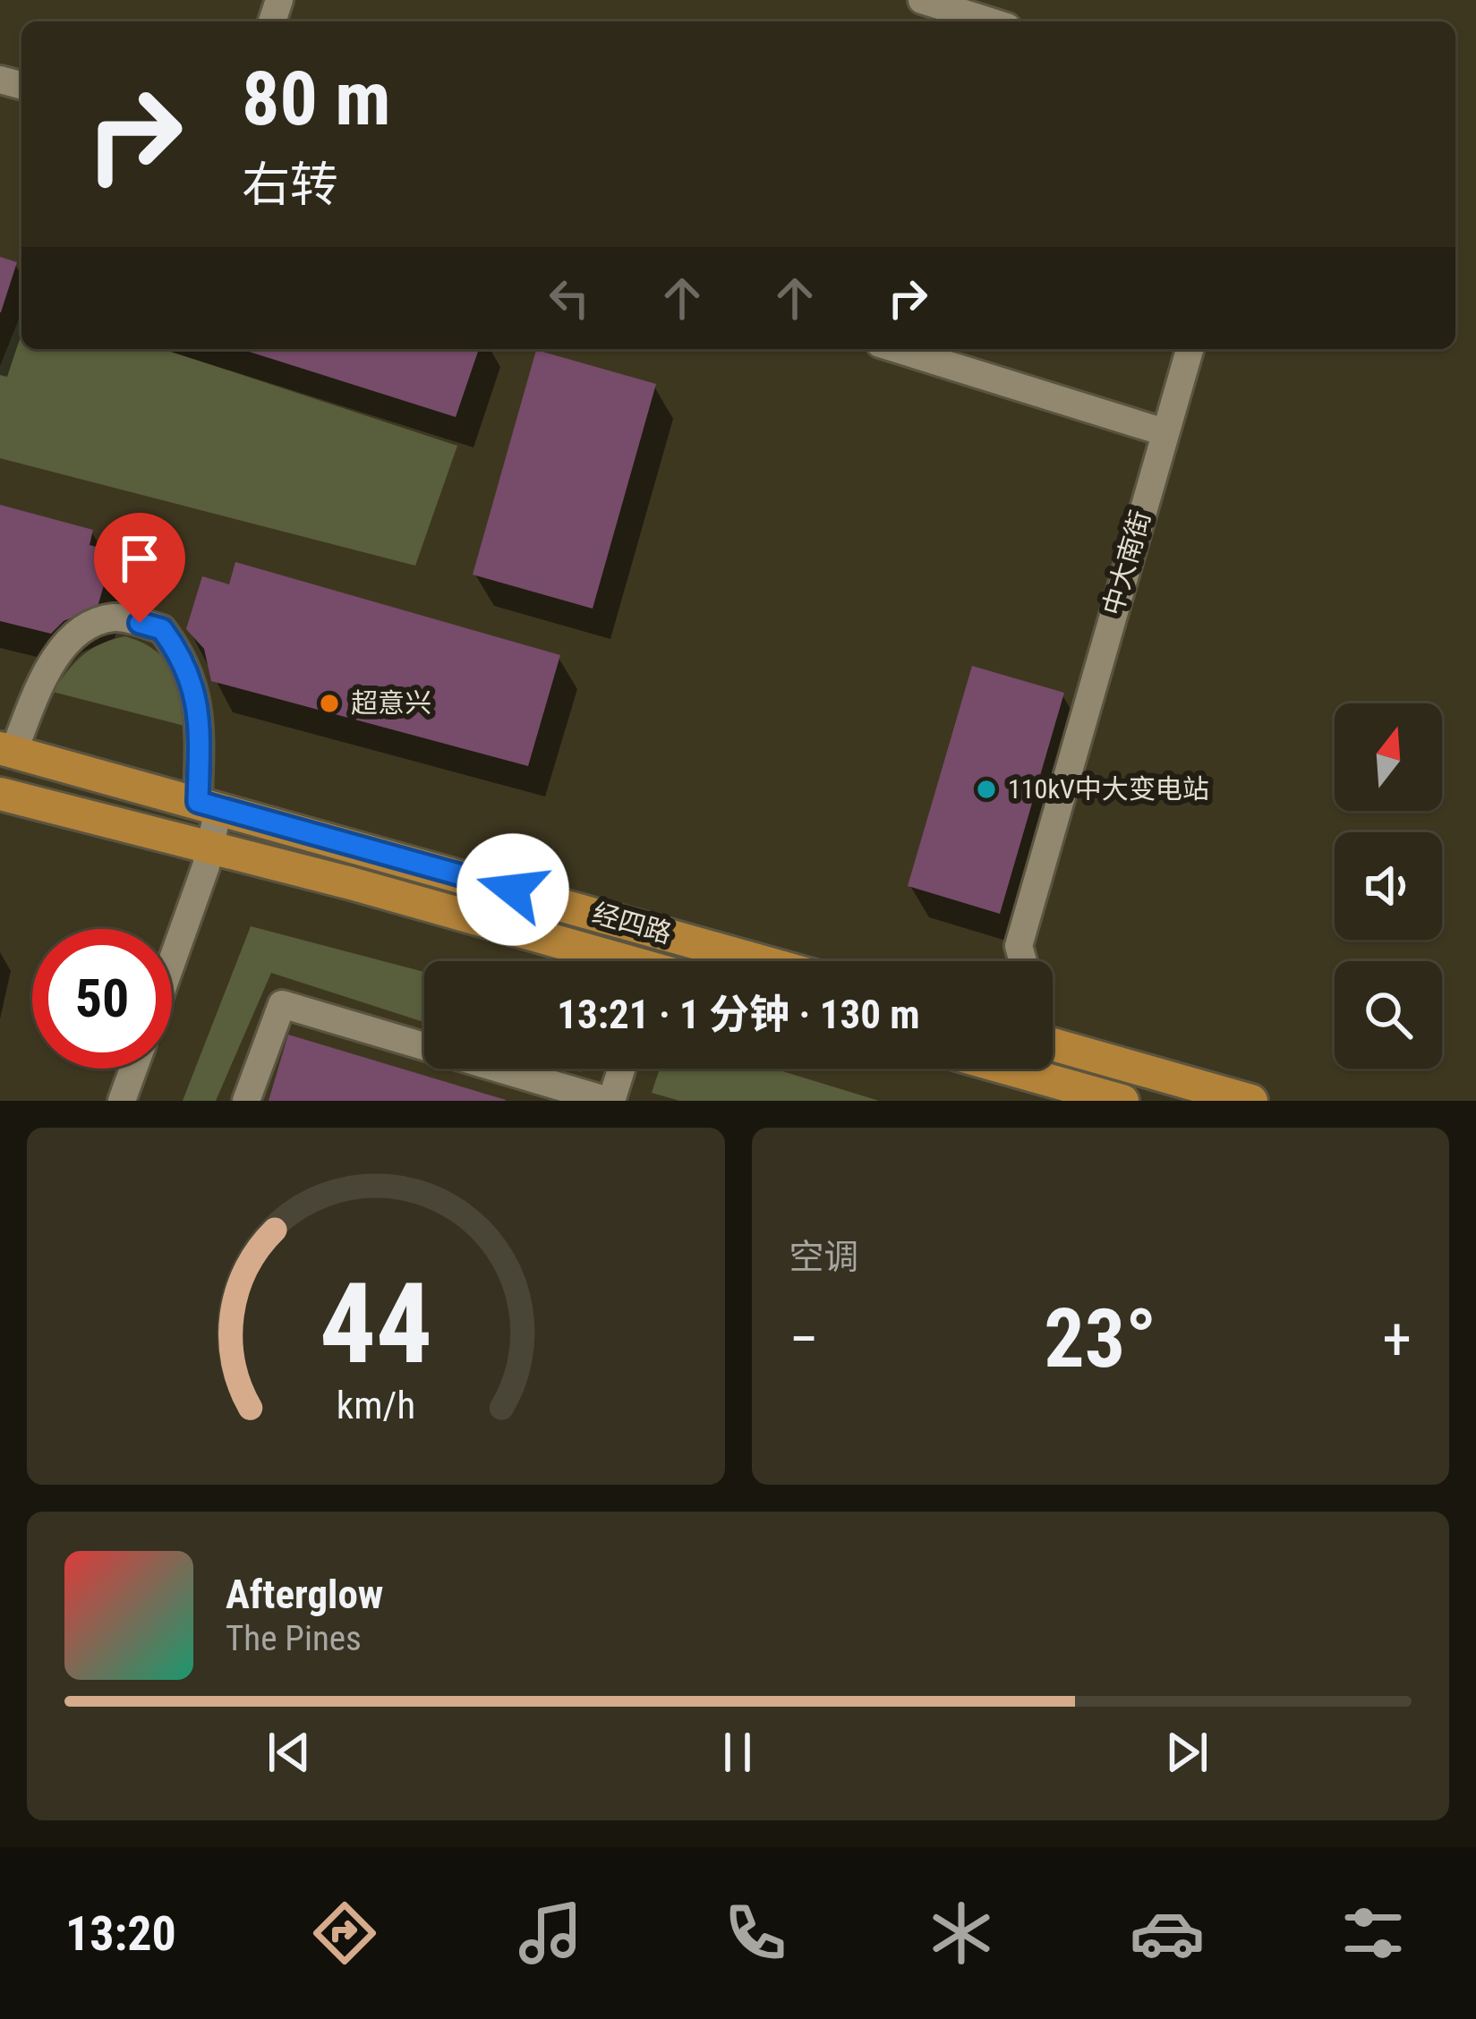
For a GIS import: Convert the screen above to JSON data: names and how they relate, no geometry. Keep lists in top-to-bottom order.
{
  "streets": {
    "main road": ["经四路"],
    "street": ["中大南街"]
  },
  "places": ["超意兴", "110kV中大变电站"],
  "north": "top",
  "page": {
    "turn": ["80 m", "右转"],
    "limit": "50",
    "trip": "13:21 · 1 分钟 · 130 m",
    "tile": "空调",
    "heat": ["−", "23°", "+"],
    "song": ["Afterglow", "The Pines"],
    "tabs": "13:20",
    "gauge": ["44", "km/h"]
  }
}
